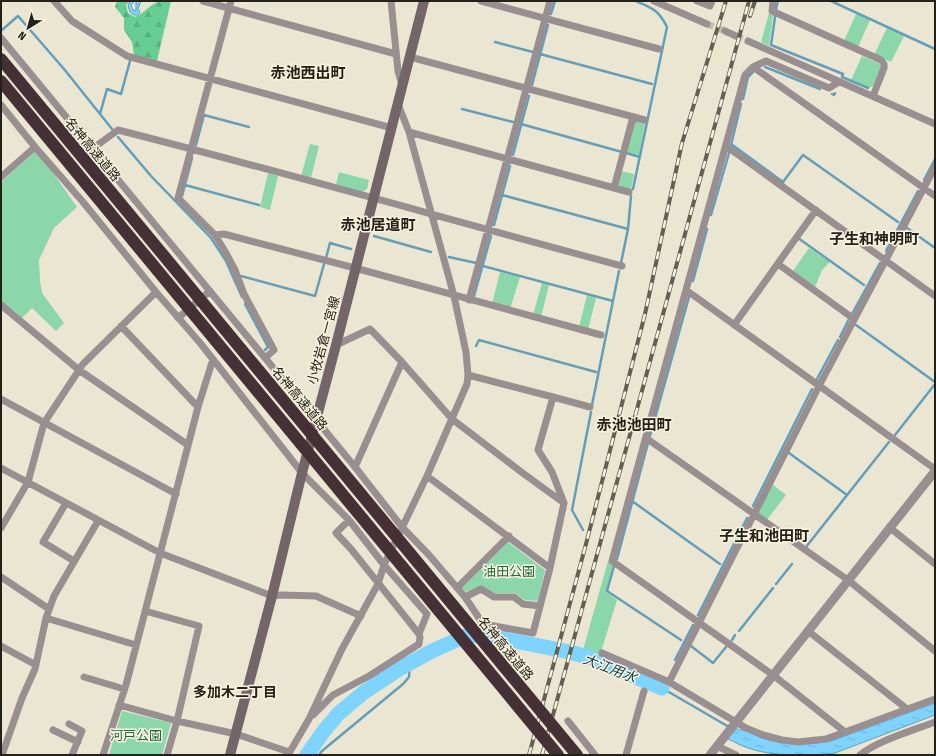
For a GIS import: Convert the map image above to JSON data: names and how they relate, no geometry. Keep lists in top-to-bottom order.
{
  "streets": {
    "highway": ["名神高速道路"],
    "main road": ["小牧岩倉一宮線"]
  },
  "districts": [
    "赤池西出町",
    "赤池居道町",
    "子生和神明町",
    "赤池池田町",
    "子生和池田町",
    "多加木二丁目"
  ],
  "water": ["大江用水"],
  "parks": ["油田公園", "河戸公園"],
  "north": "bottom left"
}
